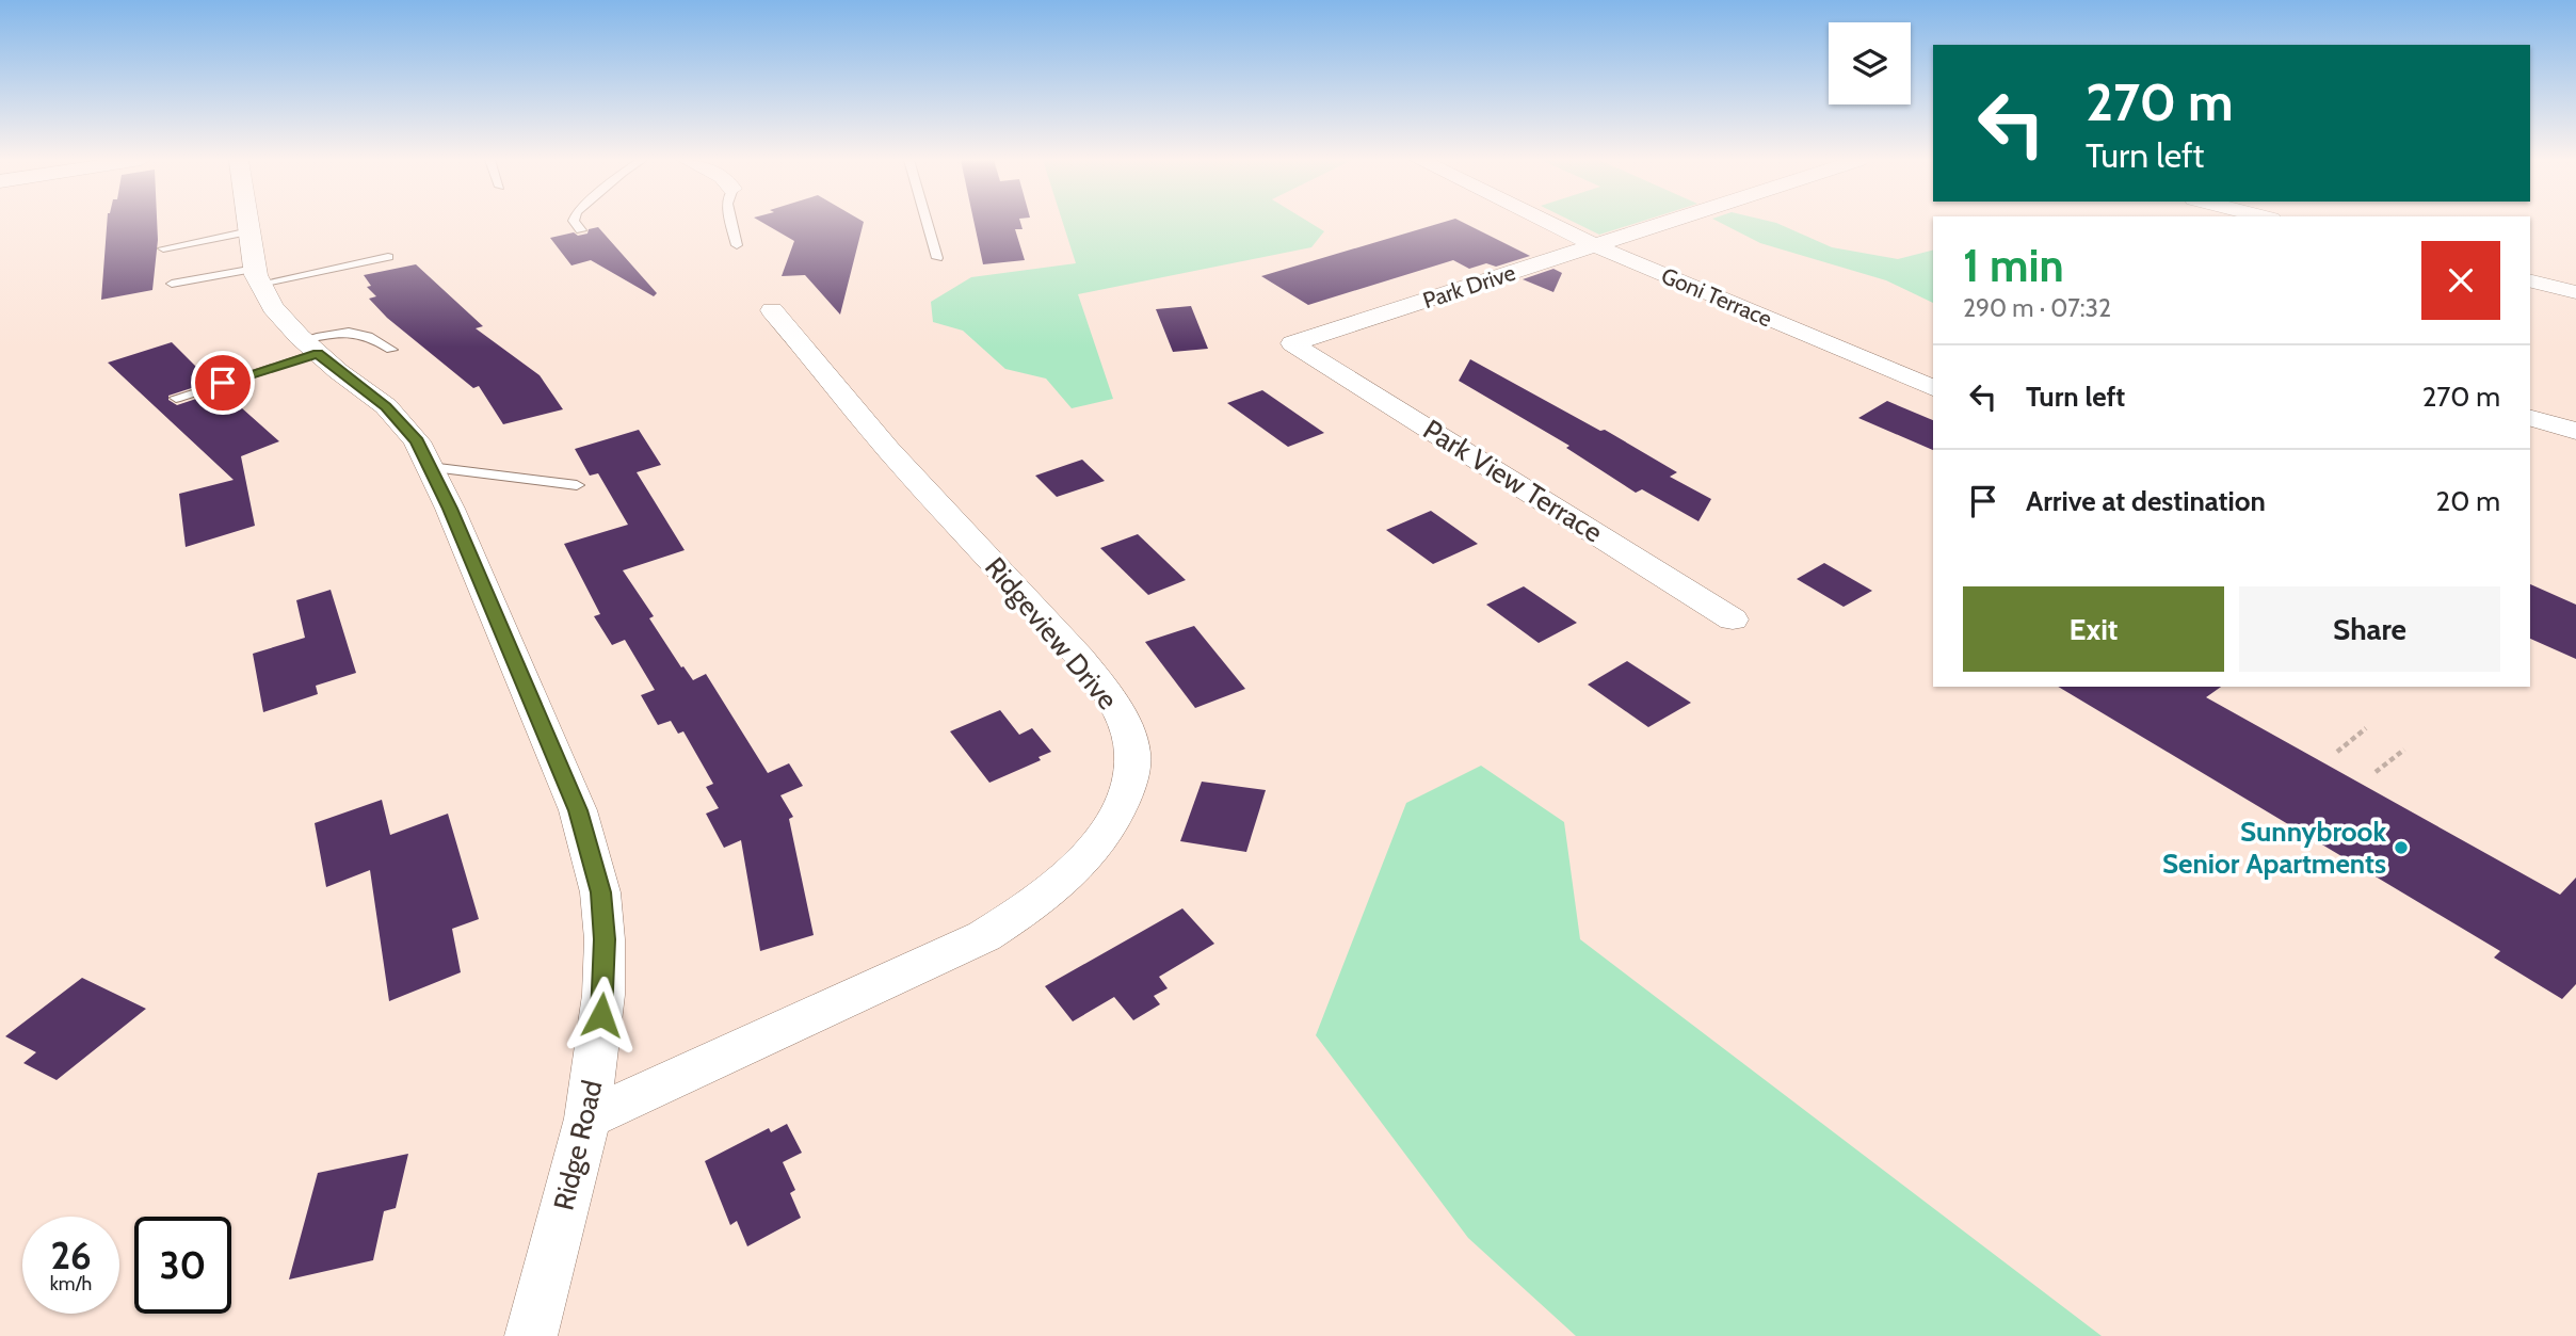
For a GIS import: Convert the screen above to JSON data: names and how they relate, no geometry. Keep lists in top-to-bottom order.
{
  "streets": {
    "street": [
      "Park Drive",
      "Goni Terrace",
      "Park View Terrace",
      "Ridgeview Drive",
      "Ridge Road"
    ]
  },
  "crossings": [
    ["Park Drive", "Goni Terrace"],
    ["Park Drive", "Park View Terrace"],
    ["Ridgeview Drive", "Ridge Road"]
  ],
  "places": ["Sunnybrook Senior Apartments"],
  "page": {
    "turn": ["270 m", "Turn left"],
    "heading": ["1 min", "290 m · 07:32"],
    "list": [
      {
        "name": "Turn left",
        "value": "270 m"
      },
      {
        "name": "Arrive at destination",
        "value": "20 m"
      }
    ],
    "buttons": ["Exit", "Share"],
    "speed": "26 km/h",
    "limit": "30"
  }
}
